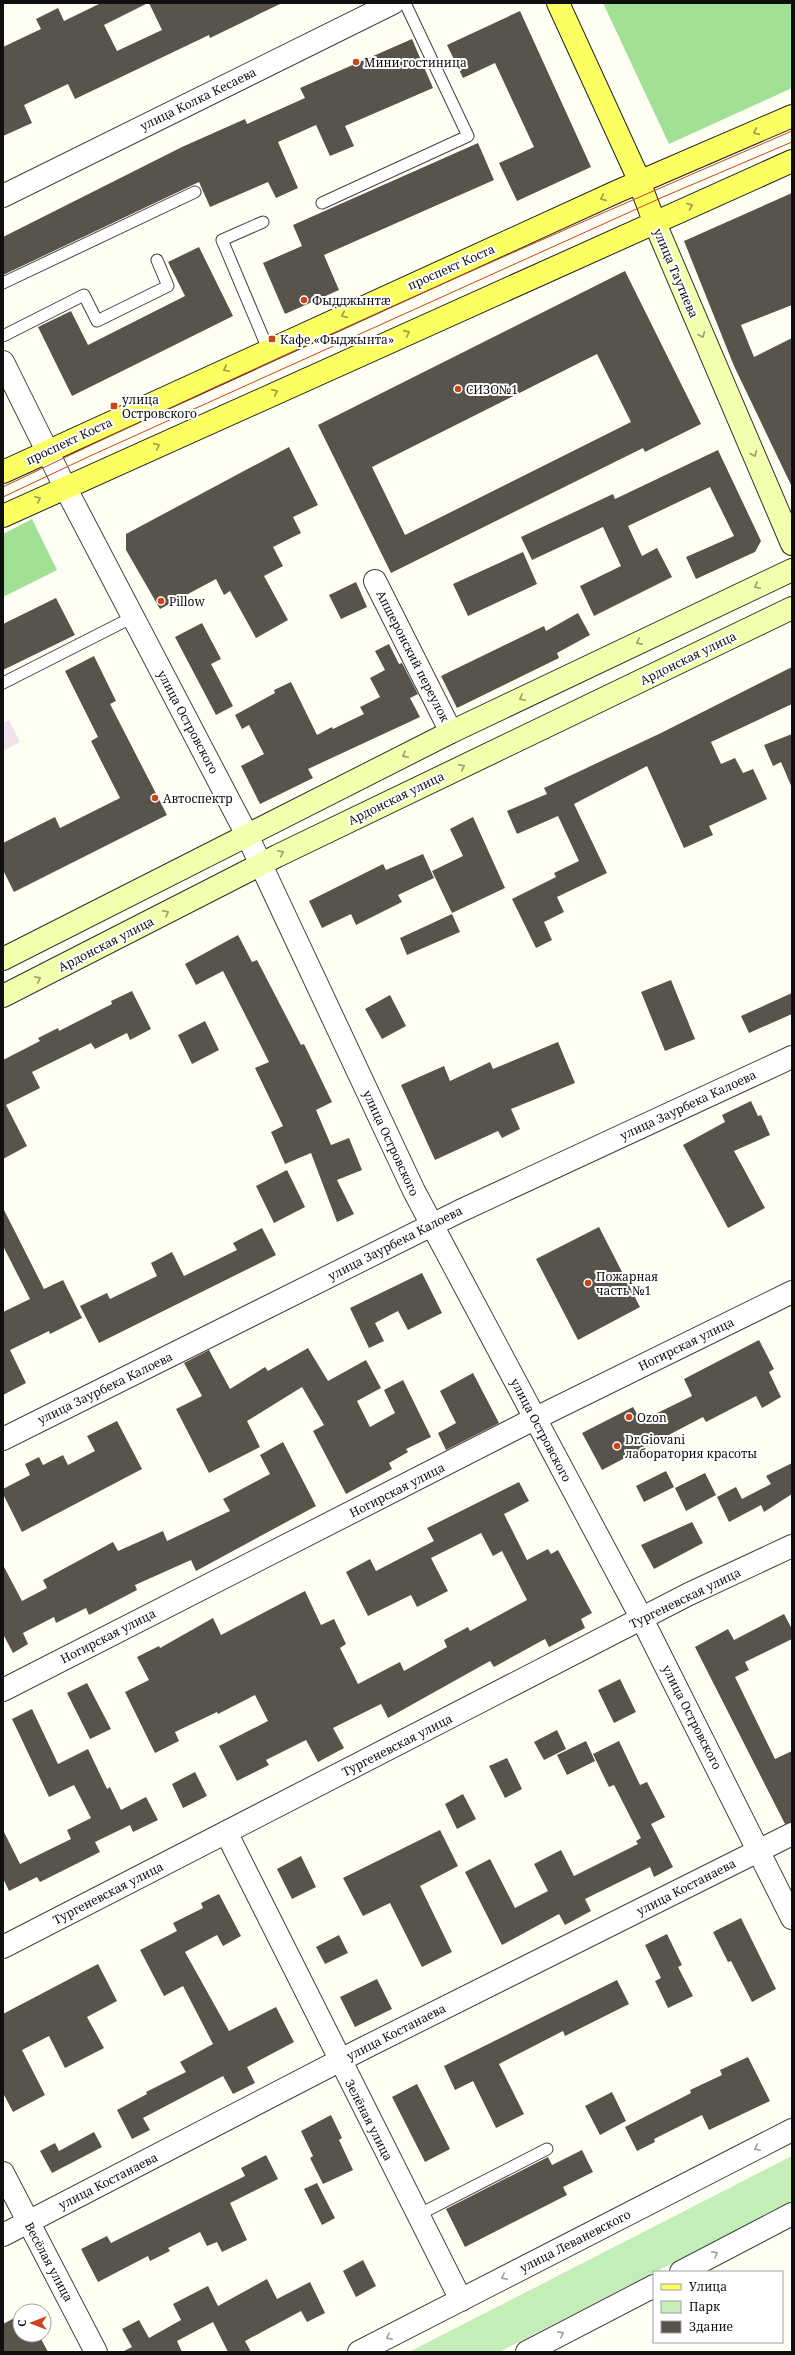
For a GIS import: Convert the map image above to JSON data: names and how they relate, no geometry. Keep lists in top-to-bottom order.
{
  "streets": {
    "main road": ["проспект Коста", "улица Таутиева", "Ардонская улица"],
    "street": [
      "улица Колка Кесаева",
      "Апшеронский переулок",
      "улица Островского",
      "улица Заурбека Калоева",
      "Ногирская улица",
      "Тургеневская улица",
      "улица Костанаева",
      "Зелёная улица",
      "улица Леваневского",
      "Весёлая улица"
    ]
  },
  "crossings": [
    ["проспект Коста", "улица Таутиева"],
    ["проспект Коста", "улица Островского"],
    ["Ардонская улица", "улица Островского"],
    ["улица Островского", "улица Заурбека Калоева"],
    ["улица Островского", "Ногирская улица"],
    ["улица Островского", "Тургеневская улица"],
    ["улица Островского", "улица Костанаева"],
    ["Тургеневская улица", "Зелёная улица"],
    ["улица Костанаева", "Зелёная улица"],
    ["улица Костанаева", "Весёлая улица"],
    ["Зелёная улица", "улица Леваневского"]
  ],
  "one_way": ["улица Таутиева"],
  "places": {
    "other": [
      "Мини гостиница",
      "Фыдджынтӕ",
      "СИЗО№1",
      "Pillow",
      "Автоспектр",
      "Пожарная часть №1",
      "Ozon",
      "Dr.Giovani лаборатория красоты"
    ],
    "transit": ["Кафе «Фыджынта»", "улица Островского"]
  },
  "legend": ["Улица", "Парк", "Здание"],
  "north": "left"
}
